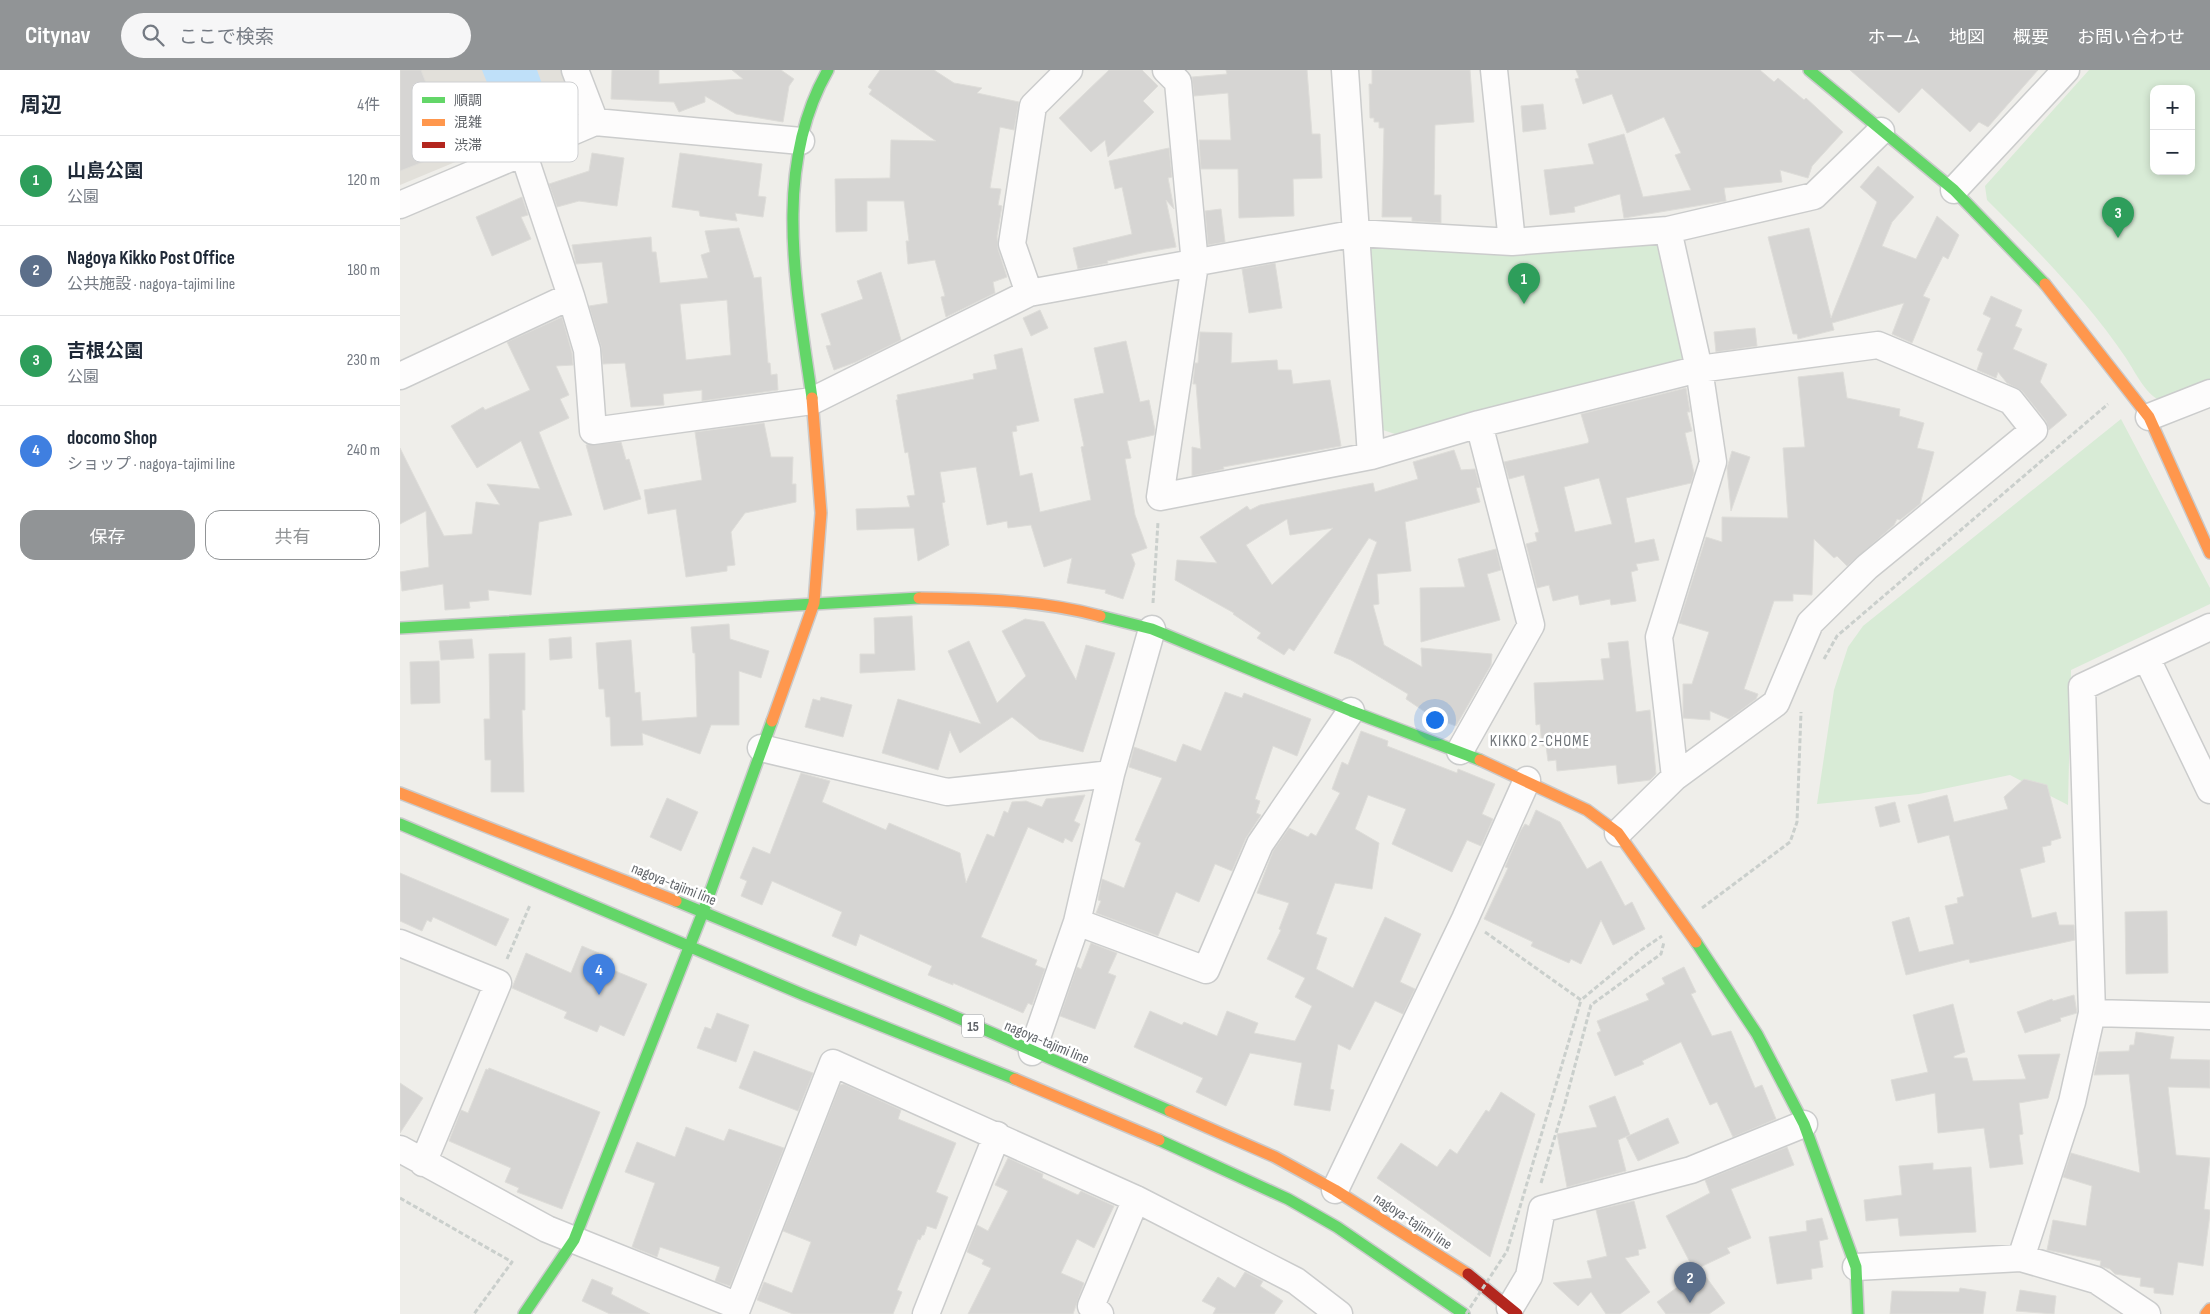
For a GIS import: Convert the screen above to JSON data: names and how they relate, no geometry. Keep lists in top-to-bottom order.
{
  "streets": {
    "street": ["nagoya-tajimi line", "15"]
  },
  "districts": ["KIKKO 2-CHOME"],
  "legend": ["順調", "混雑", "渋滞"],
  "page": {
    "header": "Citynav",
    "search": "ここで検索",
    "nav": [
      "ホーム",
      "地図",
      "概要",
      "お問い合わせ"
    ],
    "heading": ["周辺", "4件"],
    "map_buttons": ["+", "−"],
    "list": [
      {
        "mark": "1",
        "name": "山島公園",
        "note": "公園",
        "value": "120 m"
      },
      {
        "mark": "2",
        "name": "Nagoya Kikko Post Office",
        "note": "公共施設 · nagoya-tajimi line",
        "value": "180 m"
      },
      {
        "mark": "3",
        "name": "吉根公園",
        "note": "公園",
        "value": "230 m"
      },
      {
        "mark": "4",
        "name": "docomo Shop",
        "note": "ショップ · nagoya-tajimi line",
        "value": "240 m"
      }
    ],
    "pins": [
      "3",
      "1",
      "4",
      "2"
    ],
    "buttons": ["保存", "共有"]
  }
}
